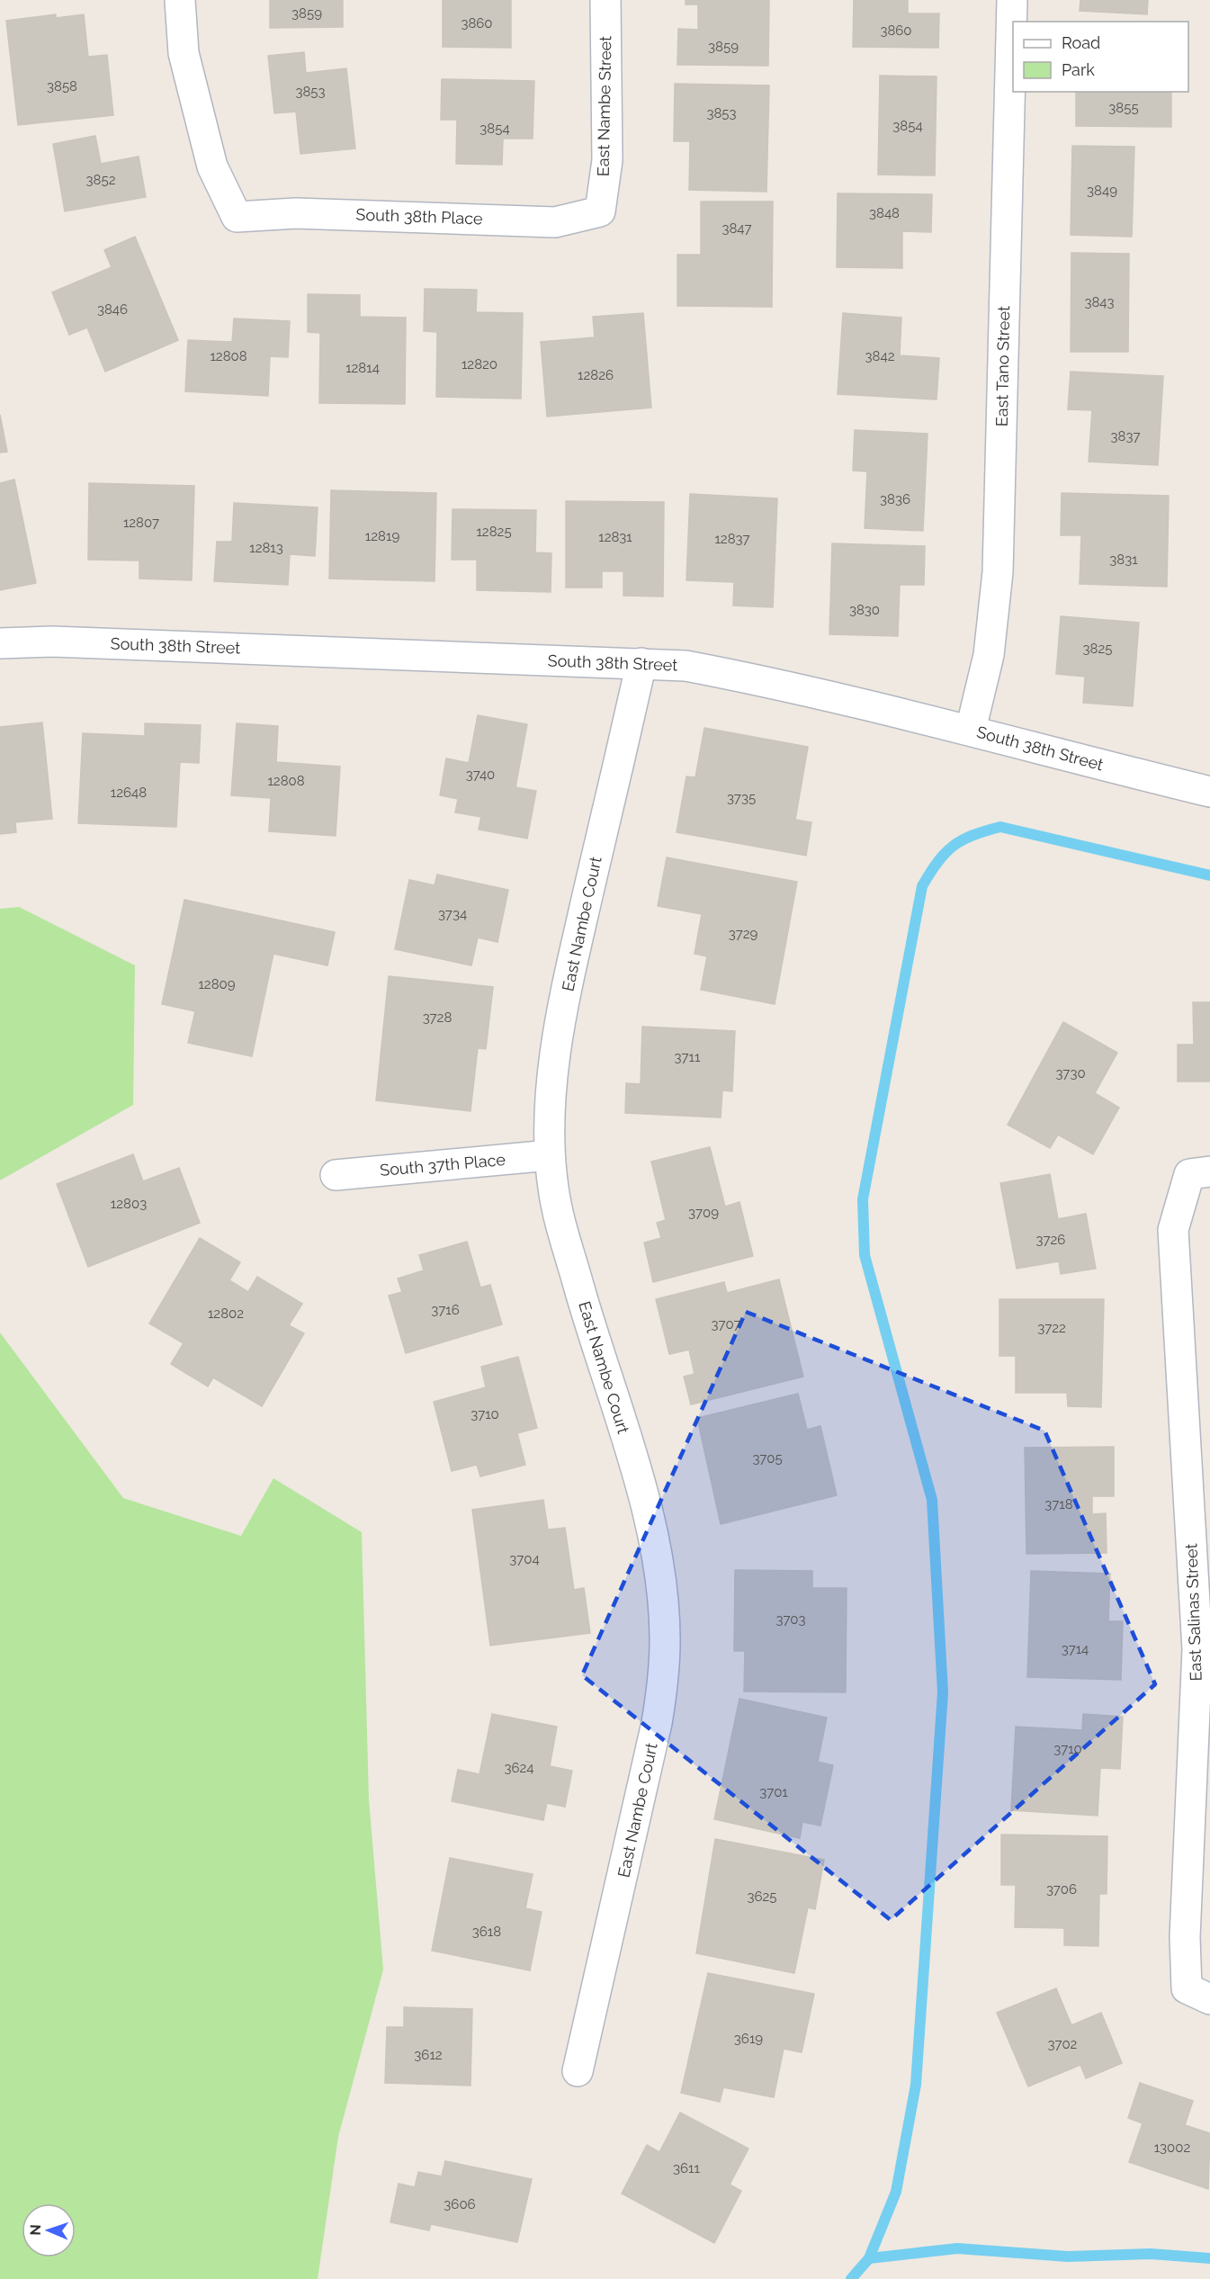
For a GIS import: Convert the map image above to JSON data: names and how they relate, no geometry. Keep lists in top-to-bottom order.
{
  "streets": {
    "street": [
      "East Nambe Street",
      "South 38th Place",
      "East Tano Street",
      "South 38th Street",
      "East Nambe Court",
      "South 37th Place",
      "East Salinas Street"
    ]
  },
  "crossings": [
    ["East Nambe Street", "South 38th Place"],
    ["East Tano Street", "South 38th Street"],
    ["South 38th Street", "East Nambe Court"],
    ["East Nambe Court", "South 37th Place"]
  ],
  "house_numbers": [
    "3859",
    "3860",
    "3860",
    "3859",
    "3858",
    "3853",
    "3855",
    "3853",
    "3854",
    "3854",
    "3852",
    "3849",
    "3848",
    "3847",
    "3843",
    "3846",
    "12808",
    "3842",
    "12820",
    "12814",
    "12826",
    "3837",
    "3836",
    "12807",
    "12825",
    "12819",
    "12831",
    "12837",
    "12813",
    "3831",
    "3830",
    "3825",
    "3740",
    "12808",
    "12648",
    "3735",
    "3734",
    "3729",
    "12809",
    "3728",
    "3711",
    "3730",
    "12803",
    "3709",
    "3726",
    "3716",
    "12802",
    "3707",
    "3722",
    "3710",
    "3705",
    "3718",
    "3704",
    "3703",
    "3714",
    "3710",
    "3624",
    "3701",
    "3706",
    "3625",
    "3618",
    "3619",
    "3702",
    "3612",
    "13002",
    "3611",
    "3606"
  ],
  "legend": ["Road", "Park"],
  "north": "left"
}
